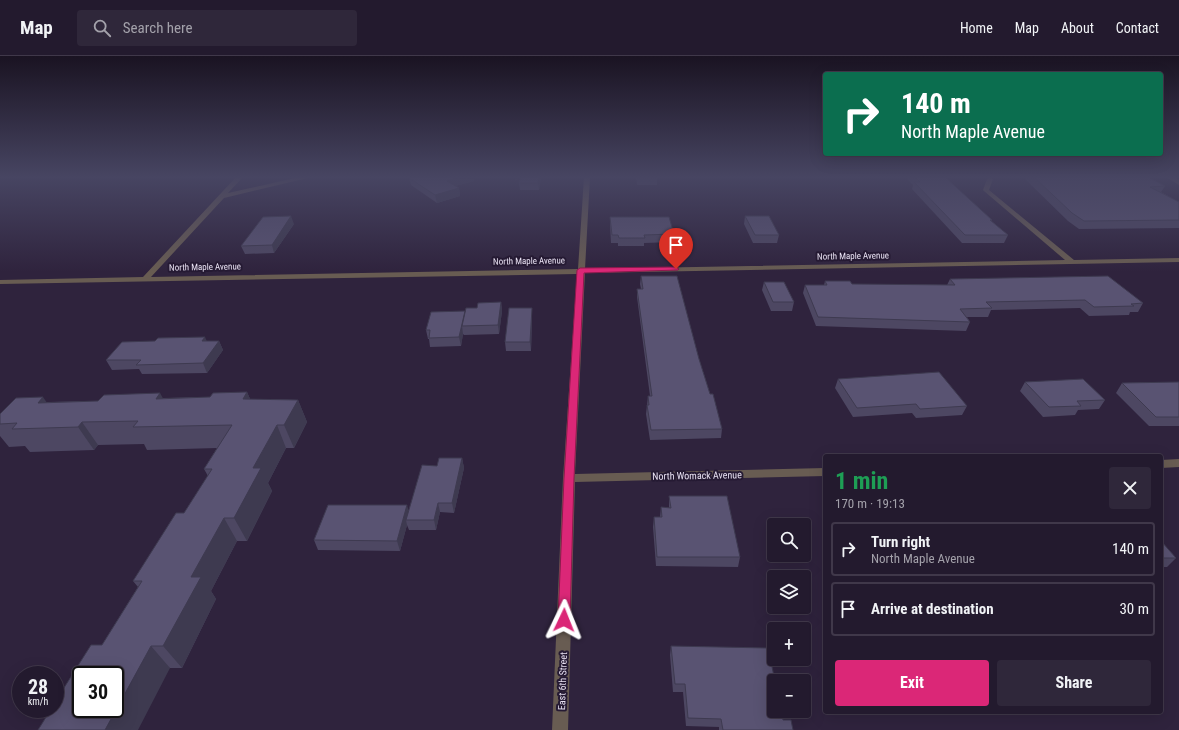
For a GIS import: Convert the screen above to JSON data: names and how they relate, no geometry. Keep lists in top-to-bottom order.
{
  "streets": {
    "street": ["North Maple Avenue", "North Womack Avenue", "East 6th Street"]
  },
  "crossings": [
    ["North Maple Avenue", "East 6th Street"],
    ["North Womack Avenue", "East 6th Street"]
  ],
  "page": {
    "header": "Map",
    "search": "Search here",
    "nav": [
      "Home",
      "Map",
      "About",
      "Contact"
    ],
    "turn": ["140 m", "North Maple Avenue"],
    "heading": ["1 min", "170 m · 19:13"],
    "map_buttons": ["+", "−"],
    "list": [
      {
        "name": "Turn right",
        "note": "North Maple Avenue",
        "value": "140 m"
      },
      {
        "name": "Arrive at destination",
        "value": "30 m"
      }
    ],
    "buttons": ["Exit", "Share"],
    "speed": "28 km/h",
    "limit": "30"
  }
}
